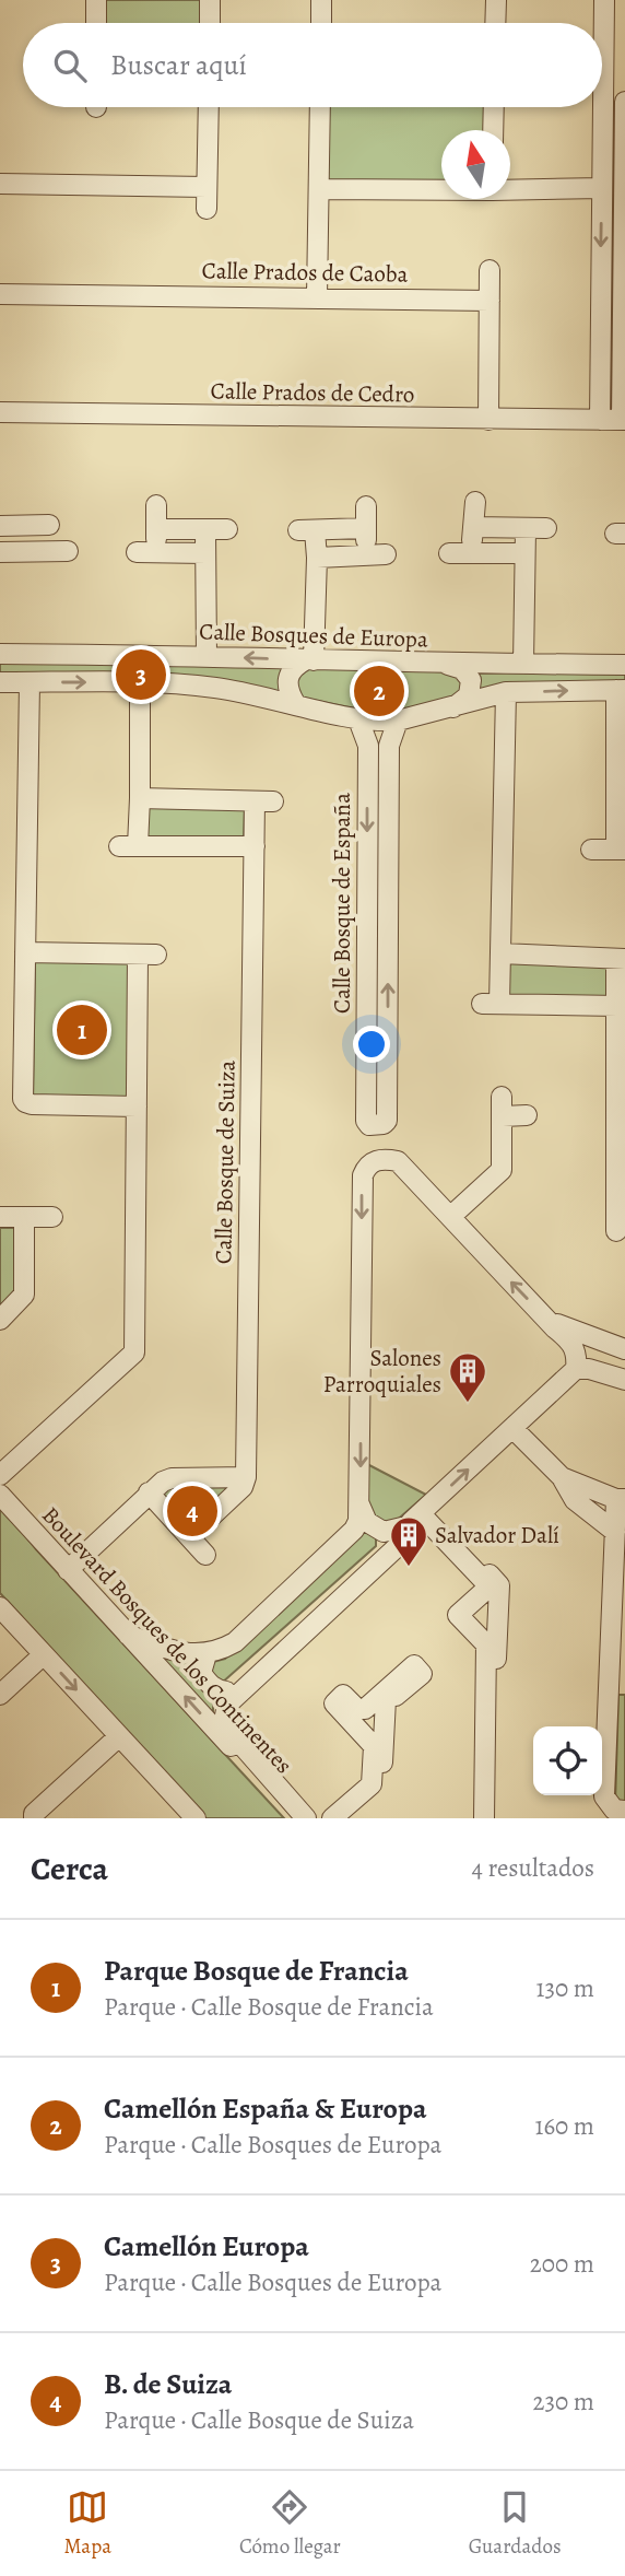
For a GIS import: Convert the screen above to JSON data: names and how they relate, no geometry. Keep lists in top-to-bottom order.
{
  "streets": {
    "street": [
      "Calle Prados de Caoba",
      "Calle Prados de Cedro",
      "Calle Bosques de Europa",
      "Calle Bosque de España",
      "Calle Bosque de Suiza",
      "Boulevard Bosques de los Continentes"
    ]
  },
  "places": {
    "building": ["Salones Parroquiales", "Salvador Dalí"]
  },
  "north": "top",
  "page": {
    "search": "Buscar aquí",
    "pins": [
      "3",
      "2",
      "1",
      "4"
    ],
    "heading": ["Cerca", "4 resultados"],
    "list": [
      {
        "mark": "1",
        "name": "Parque Bosque de Francia",
        "note": "Parque · Calle Bosque de Francia",
        "value": "130 m"
      },
      {
        "mark": "2",
        "name": "Camellón España & Europa",
        "note": "Parque · Calle Bosques de Europa",
        "value": "160 m"
      },
      {
        "mark": "3",
        "name": "Camellón Europa",
        "note": "Parque · Calle Bosques de Europa",
        "value": "200 m"
      },
      {
        "mark": "4",
        "name": "B. de Suiza",
        "note": "Parque · Calle Bosque de Suiza",
        "value": "230 m"
      }
    ],
    "nav": ["Mapa", "Cómo llegar", "Guardados"]
  }
}
